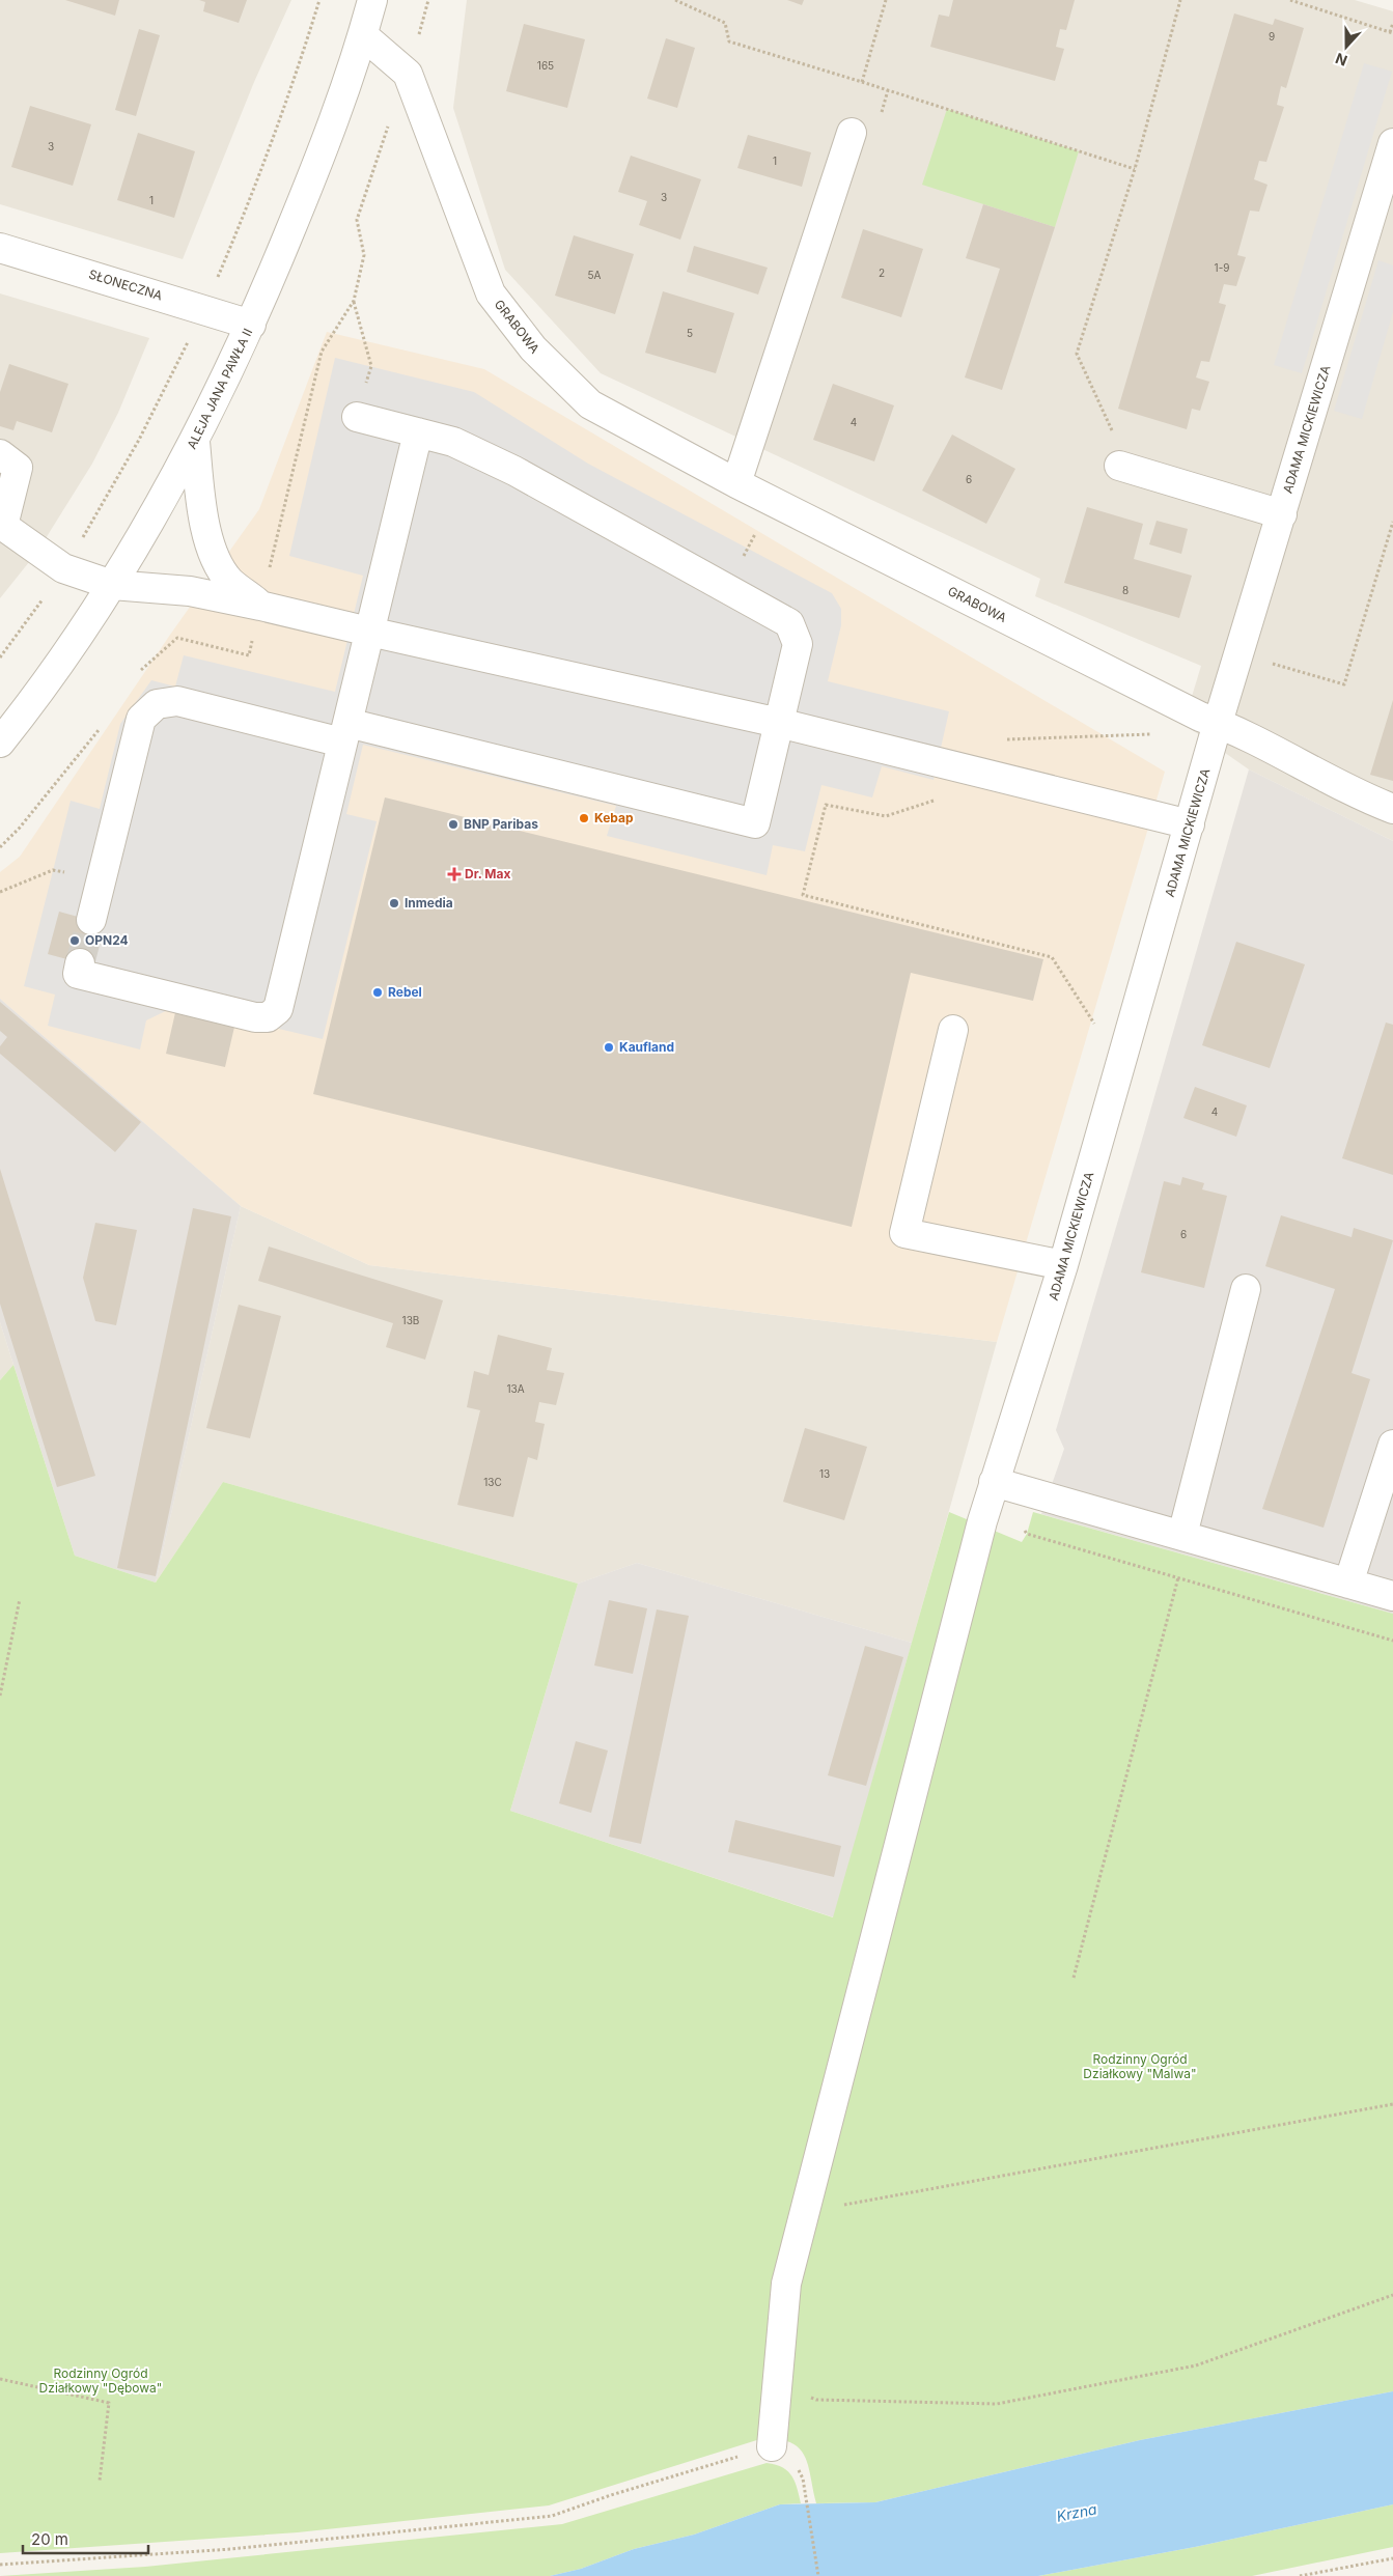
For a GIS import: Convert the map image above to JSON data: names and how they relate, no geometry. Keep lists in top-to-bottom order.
{
  "streets": {
    "street": [
      "SŁONECZNA",
      "GRABOWA",
      "ALEJA JANA PAWŁA II",
      "ADAMA MICKIEWICZA"
    ]
  },
  "crossings": [
    ["SŁONECZNA", "ALEJA JANA PAWŁA II"],
    ["GRABOWA", "ALEJA JANA PAWŁA II"],
    ["GRABOWA", "ADAMA MICKIEWICZA"]
  ],
  "water": ["Krzna"],
  "parks": ["Rodzinny Ogród Działkowy \"Malwa\"", "Rodzinny Ogród Działkowy \"Dębowa\""],
  "places": {
    "other": [
      "Kebap",
      "BNP Paribas",
      "Inmedia",
      "OPN24",
      "Rebel",
      "Kaufland"
    ],
    "health": ["Dr. Max"]
  },
  "house_numbers": [
    "9",
    "165",
    "3",
    "1",
    "3",
    "1",
    "1-9",
    "2",
    "5A",
    "5",
    "4",
    "6",
    "8",
    "4",
    "6",
    "13B",
    "13A",
    "13",
    "13C"
  ],
  "scale_bar": "20 m",
  "north": "bottom"
}
